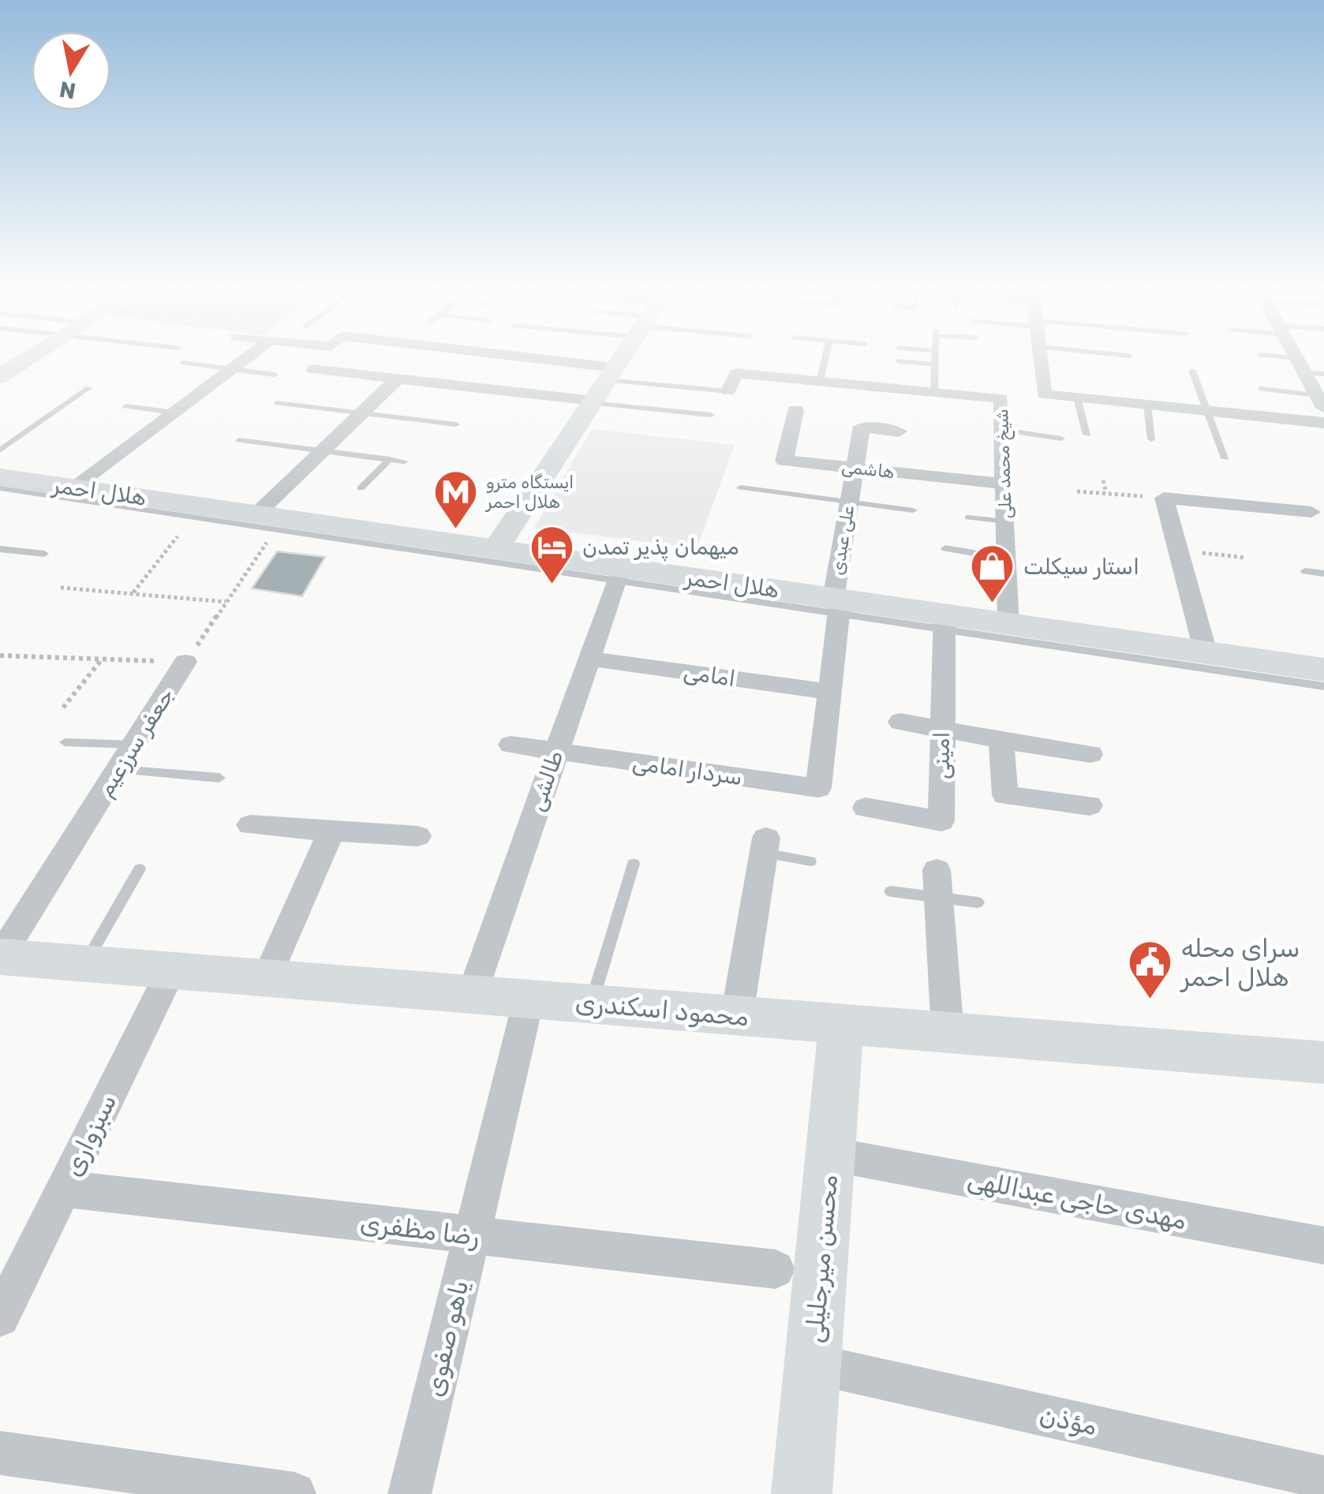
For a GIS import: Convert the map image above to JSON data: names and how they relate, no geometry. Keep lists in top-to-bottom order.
{
  "streets": {
    "main road": ["هلال احمر"],
    "street": [
      "شیخ محمد علی",
      "هاشمی",
      "علی عبدی",
      "امامی",
      "جعفر سرزعیم",
      "امینی",
      "سردار امامی",
      "طالشی",
      "محمود اسکندری",
      "سبزواری",
      "مهدی حاجی عبداللهی",
      "رضا مظفری",
      "محسن میرجلیلی",
      "یاهو صفوی",
      "مؤذن"
    ]
  },
  "crossings": [
    ["شیخ محمد علی", "هاشمی"],
    ["شیخ محمد علی", "هلال احمر"],
    ["هاشمی", "علی عبدی"],
    ["هلال احمر", "علی عبدی"],
    ["هلال احمر", "امینی"],
    ["هلال احمر", "طالشی"],
    ["امامی", "سردار امامی"],
    ["امامی", "طالشی"],
    ["جعفر سرزعیم", "محمود اسکندری"],
    ["سردار امامی", "طالشی"],
    ["طالشی", "محمود اسکندری"],
    ["محمود اسکندری", "سبزواری"],
    ["محمود اسکندری", "محسن میرجلیلی"],
    ["محمود اسکندری", "یاهو صفوی"],
    ["سبزواری", "رضا مظفری"],
    ["مهدی حاجی عبداللهی", "محسن میرجلیلی"],
    ["رضا مظفری", "یاهو صفوی"],
    ["محسن میرجلیلی", "مؤذن"]
  ],
  "places": {
    "metro station": ["ایستگاه مترو هلال احمر"],
    "hotel": ["میهمان پذیر تمدن"],
    "shop": ["استار سیکلت"],
    "public building": ["سرای محله هلال احمر"]
  },
  "north": "bottom"
}
